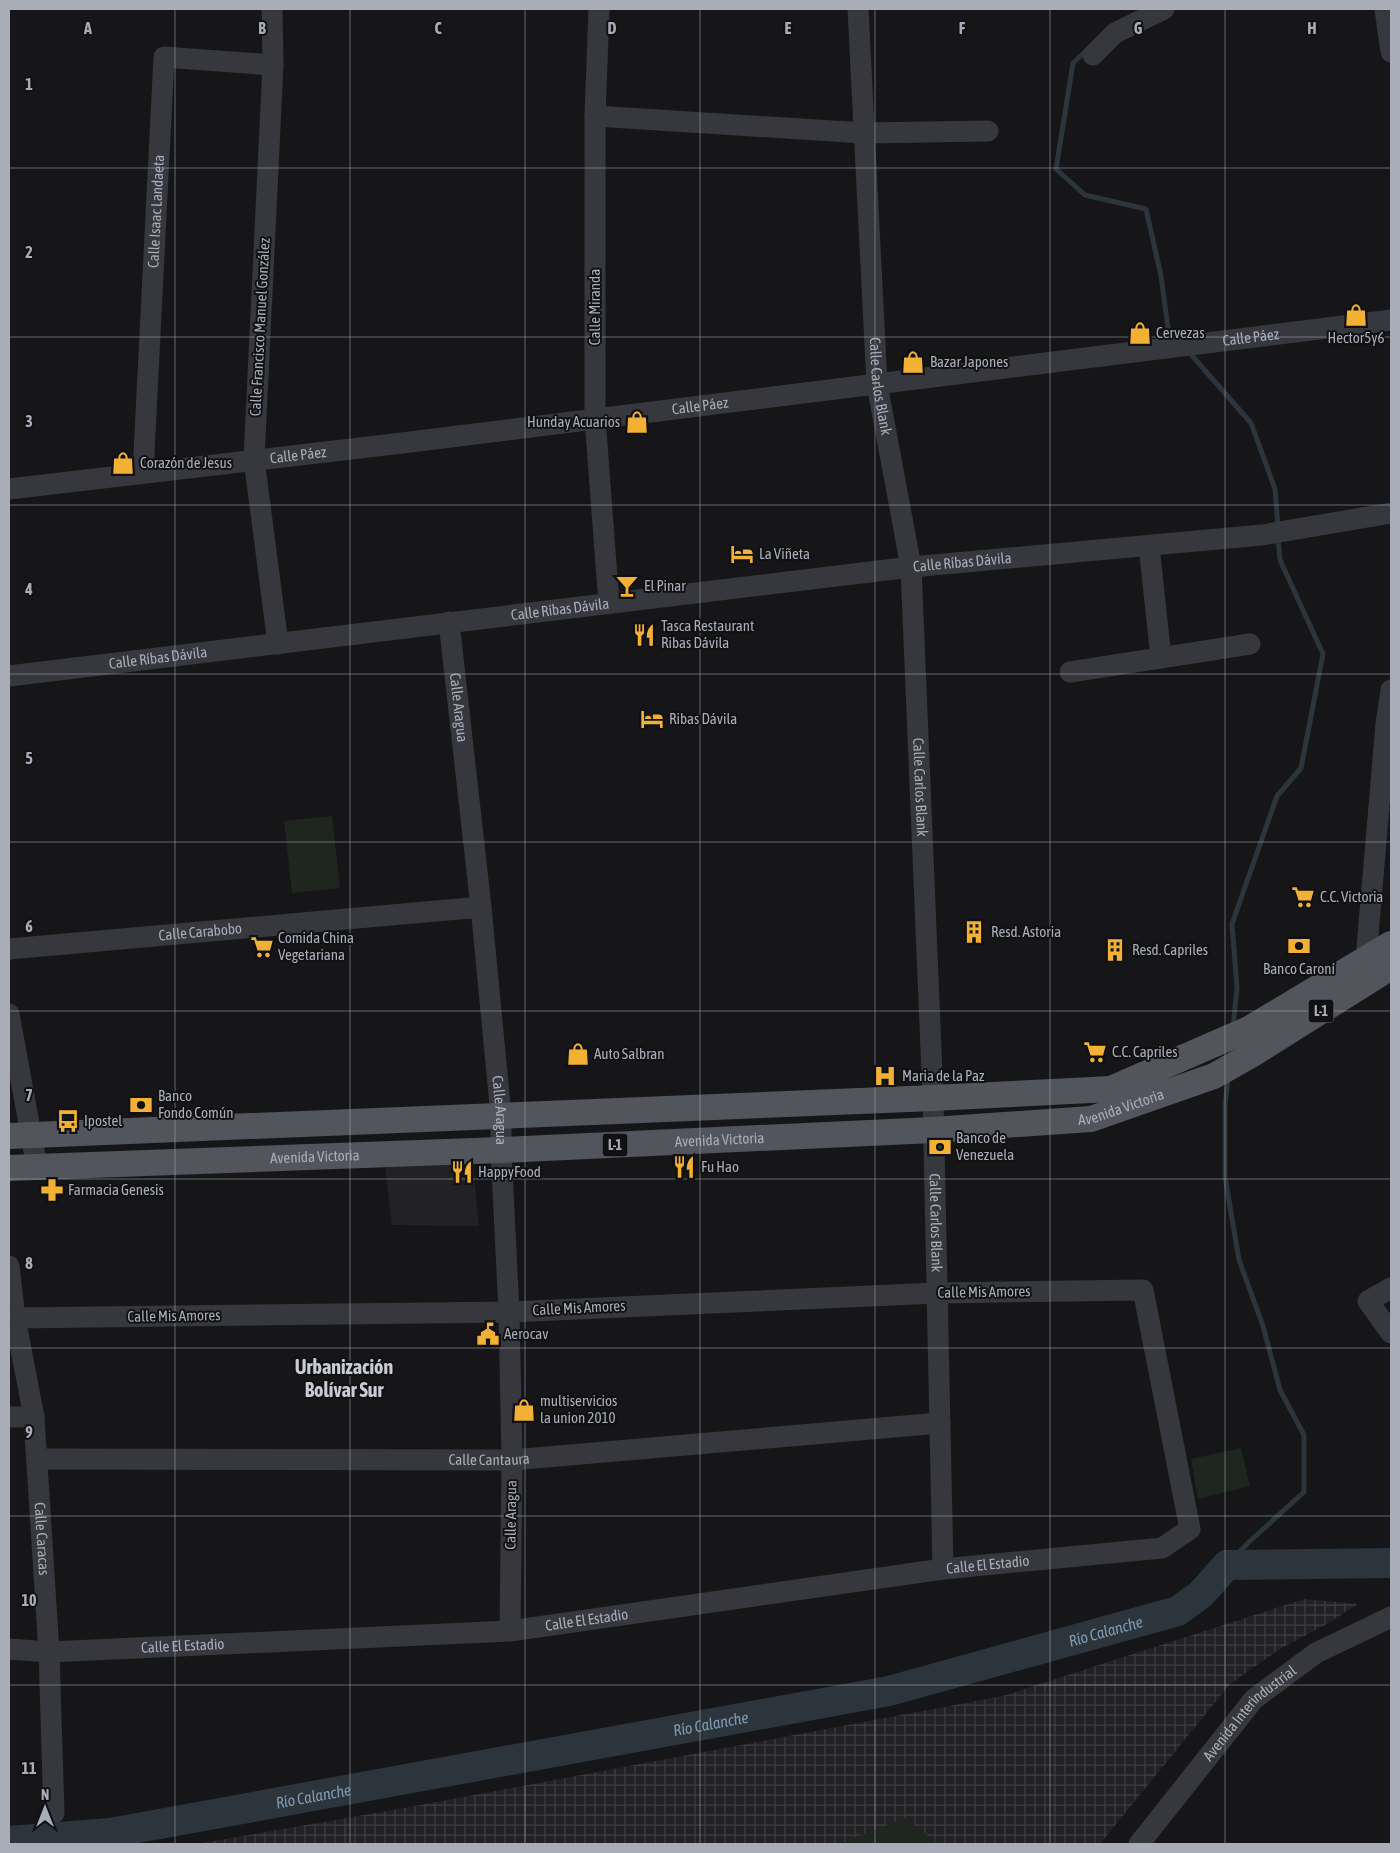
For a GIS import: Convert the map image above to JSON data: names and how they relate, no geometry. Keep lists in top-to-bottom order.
{
  "streets": {
    "main road": ["L-1", "Avenida Victoria"],
    "street": [
      "Calle Isaac Landaeta",
      "Calle Miranda",
      "Calle Francisco Manuel González",
      "Calle Páez",
      "Calle Carlos Blank",
      "Calle Ríbas Dávila",
      "Calle Aragua",
      "Calle Carabobo",
      "Calle Mis Amores",
      "Calle Cantaura",
      "Calle Caracas",
      "Calle El Estadio",
      "Avenida Interindustrial"
    ]
  },
  "crossings": [
    ["Calle Isaac Landaeta", "Calle Francisco Manuel González"],
    ["Calle Isaac Landaeta", "Calle Páez"],
    ["Calle Miranda", "Calle Páez"],
    ["Calle Miranda", "Calle Ríbas Dávila"],
    ["Calle Francisco Manuel González", "Calle Páez"],
    ["Calle Francisco Manuel González", "Calle Ríbas Dávila"],
    ["Calle Páez", "Calle Carlos Blank"],
    ["Calle Carlos Blank", "Calle Ríbas Dávila"],
    ["Calle Carlos Blank", "Avenida Victoria"],
    ["Calle Carlos Blank", "Calle Mis Amores"],
    ["Calle Carlos Blank", "Calle Cantaura"],
    ["Calle Carlos Blank", "Calle El Estadio"],
    ["Calle Ríbas Dávila", "Calle Aragua"],
    ["Calle Aragua", "Calle Carabobo"],
    ["Calle Aragua", "Avenida Victoria"],
    ["Calle Aragua", "Calle Mis Amores"],
    ["Calle Aragua", "Calle Cantaura"],
    ["Calle Aragua", "Calle El Estadio"],
    ["Calle Mis Amores", "Calle Caracas"],
    ["Calle Mis Amores", "Calle El Estadio"],
    ["Calle Cantaura", "Calle Caracas"],
    ["Calle Caracas", "Calle El Estadio"]
  ],
  "districts": ["Urbanización Bolívar Sur"],
  "water": ["Río Calanche"],
  "places": {
    "shop": [
      "Hector5y6",
      "Cervezas",
      "Bazar Japones",
      "Hunday Acuarios",
      "Corazón de Jesus",
      "Auto Salbran",
      "multiservicios la union 2010"
    ],
    "hotel": ["La Viñeta", "Ribas Dávila"],
    "bar": ["El Pinar"],
    "restaurant": ["Tasca Restaurant Ribas Dávila", "Fu Hao", "HappyFood"],
    "supermarket": ["C.C. Victoria", "Comida China Vegetariana", "C.C. Capriles"],
    "building": ["Resd. Astoria", "Resd. Capriles"],
    "bank": ["Banco Caroní", "Banco Fondo Común", "Banco de Venezuela"],
    "hospital": ["Maria de la Paz"],
    "bus stop": ["Ipostel"],
    "pharmacy": ["Farmacia Genesis"],
    "public building": ["Aerocav"]
  },
  "north": "top",
  "grid": {
    "columns": [
      "A",
      "B",
      "C",
      "D",
      "E",
      "F",
      "G",
      "H"
    ],
    "rows": [
      "1",
      "2",
      "3",
      "4",
      "5",
      "6",
      "7",
      "8",
      "9",
      "10",
      "11"
    ]
  }
}
